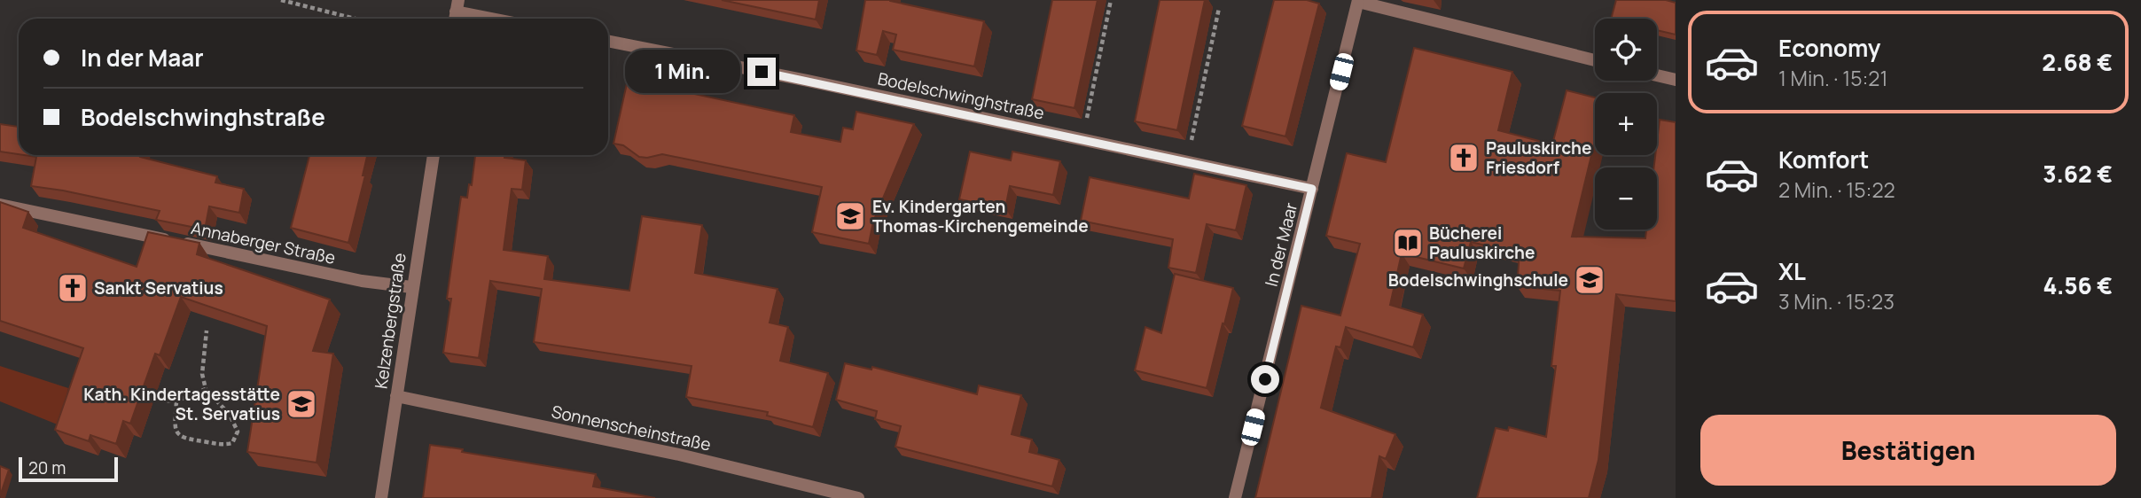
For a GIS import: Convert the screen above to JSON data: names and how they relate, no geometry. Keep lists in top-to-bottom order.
{
  "streets": {
    "street": [
      "Bodelschwinghstraße",
      "Annaberger Straße",
      "In der Maar",
      "Kelzenbergstraße",
      "Sonnenscheinstraße"
    ]
  },
  "crossings": [
    ["Bodelschwinghstraße", "In der Maar"],
    ["Annaberger Straße", "Kelzenbergstraße"],
    ["Kelzenbergstraße", "Sonnenscheinstraße"]
  ],
  "places": {
    "church": ["Pauluskirche Friesdorf", "Sankt Servatius"],
    "school or university": ["Ev. Kindergarten Thomas-Kirchengemeinde", "Bodelschwinghschule", "Kath. Kindertagesstätte St. Servatius"],
    "library": ["Bücherei Pauluskirche"]
  },
  "scale_bar": "20 m",
  "page": {
    "list": [
      {
        "name": "Economy",
        "note": "1 Min. · 15:21",
        "value": "2.68 €"
      },
      {
        "name": "Komfort",
        "note": "2 Min. · 15:22",
        "value": "3.62 €"
      },
      {
        "name": "XL",
        "note": "3 Min. · 15:23",
        "value": "4.56 €"
      }
    ],
    "map_buttons": ["+", "−"],
    "banner": ["In der Maar", "Bodelschwinghstraße"],
    "bubble": "1 Min.",
    "buttons": "Bestätigen",
    "scale": "20 m"
  }
}
